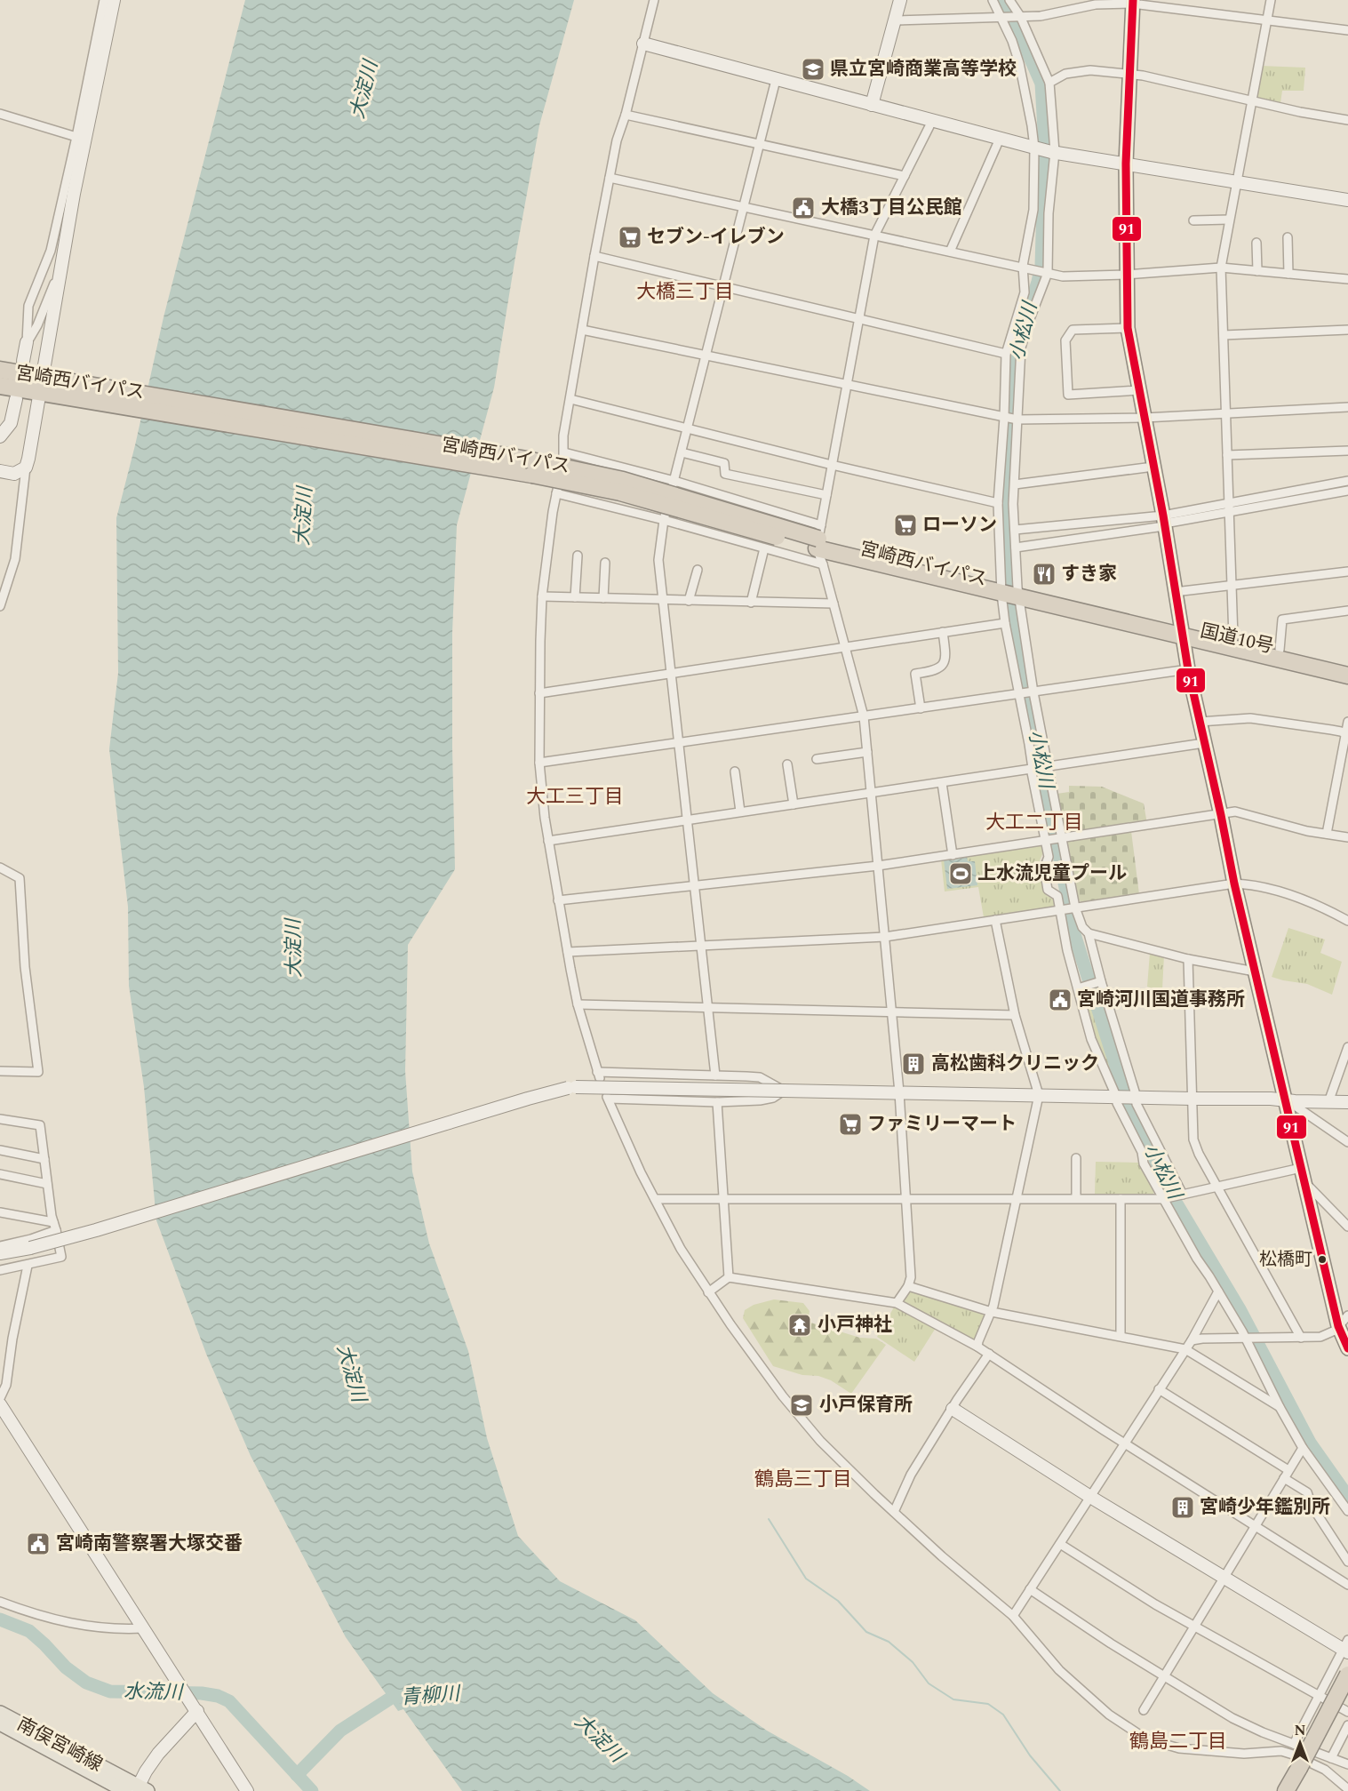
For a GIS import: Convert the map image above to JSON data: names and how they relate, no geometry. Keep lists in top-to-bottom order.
{
  "streets": {
    "highway": ["宮崎西バイパス", "国道10号"],
    "main road": ["南俣宮崎線"]
  },
  "crossings": [
    ["宮崎西バイパス", "国道10号"]
  ],
  "districts": [
    "大橋三丁目",
    "大工三丁目",
    "大工二丁目",
    "鶴島三丁目",
    "鶴島二丁目"
  ],
  "water": [
    "大淀川",
    "小松川",
    "水流川",
    "青柳川"
  ],
  "places": {
    "school or university": ["県立宮崎商業高等学校", "小戸保育所"],
    "public building": ["大橋3丁目公民館", "宮崎河川国道事務所", "宮崎南警察署大塚交番"],
    "supermarket": ["セブン-イレブン", "ローソン", "ファミリーマート"],
    "restaurant": ["すき家"],
    "sports": ["上水流児童プール"],
    "building": ["高松歯科クリニック", "宮崎少年鑑別所"],
    "other": ["松橋町"],
    "temple": ["小戸神社"]
  },
  "lines": ["transit line 91"],
  "north": "top"
}
